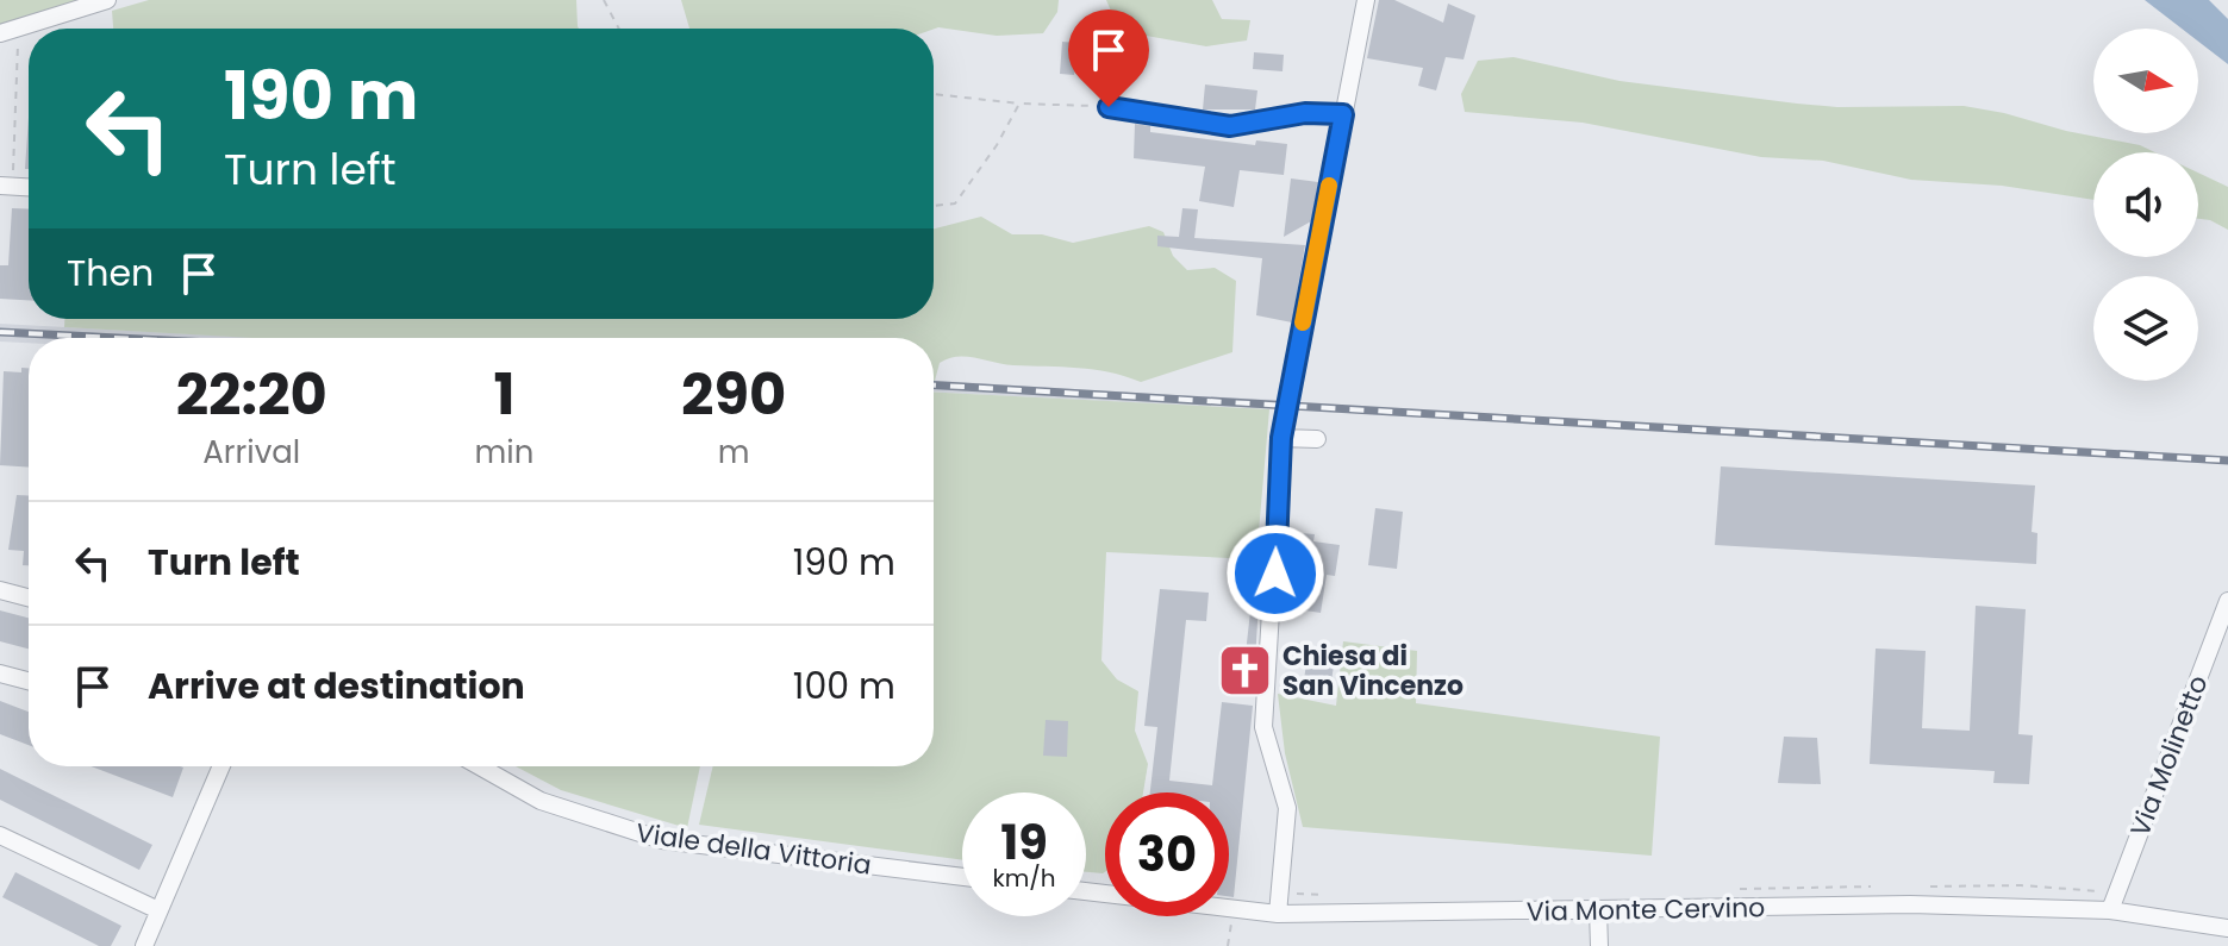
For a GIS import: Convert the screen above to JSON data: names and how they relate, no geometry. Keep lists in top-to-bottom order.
{
  "streets": {
    "street": ["Via Molinetto", "Viale della Vittoria", "Via Monte Cervino"]
  },
  "crossings": [
    ["Via Molinetto", "Via Monte Cervino"]
  ],
  "places": {
    "church": ["Chiesa di San Vincenzo"]
  },
  "north": "right",
  "page": {
    "turn": ["190 m", "Turn left"],
    "then": "Then",
    "eta": [
      "22:20",
      "Arrival",
      "1",
      "min",
      "290",
      "m"
    ],
    "list": [
      {
        "name": "Turn left",
        "value": "190 m"
      },
      {
        "name": "Arrive at destination",
        "value": "100 m"
      }
    ],
    "speed": "19 km/h",
    "limit": "30"
  }
}
